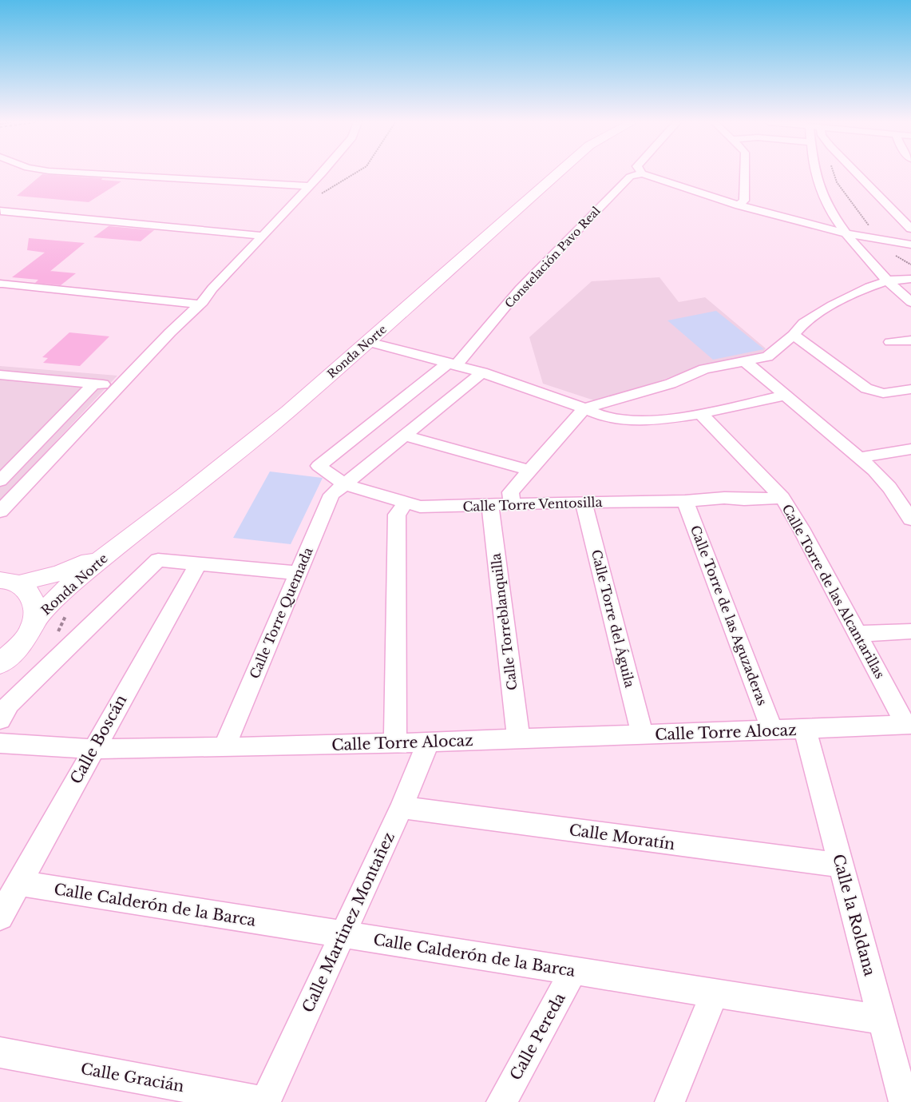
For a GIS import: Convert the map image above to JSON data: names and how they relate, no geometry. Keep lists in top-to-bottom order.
{
  "streets": {
    "main road": ["Ronda Norte"],
    "street": [
      "Constelación Pavo Real",
      "Calle Torre Ventosilla",
      "Calle Torre de las Alcantarillas",
      "Calle Torre Quemada",
      "Calle Torre de las Aguzaderas",
      "Calle Torre del Águila",
      "Calle Torreblanquilla",
      "Calle Torre Alocaz",
      "Calle Boscán",
      "Calle Moratín",
      "Calle Calderón de la Barca",
      "Calle la Roldana",
      "Calle Martinez Montañez",
      "Calle Pereda",
      "Calle Gracián"
    ]
  },
  "crossings": [
    ["Calle Torre Ventosilla", "Calle Torre de las Alcantarillas"],
    ["Calle Torre Ventosilla", "Calle Torre Quemada"],
    ["Calle Torre Ventosilla", "Calle Torre de las Aguzaderas"],
    ["Calle Torre Ventosilla", "Calle Torre del Águila"],
    ["Calle Torre Ventosilla", "Calle Torreblanquilla"],
    ["Calle Torre de las Alcantarillas", "Calle Torre Alocaz"],
    ["Calle Torre Quemada", "Calle Torre Alocaz"],
    ["Calle Torre de las Aguzaderas", "Calle Torre Alocaz"],
    ["Calle Torre del Águila", "Calle Torre Alocaz"],
    ["Calle Torreblanquilla", "Calle Torre Alocaz"],
    ["Calle Torre Alocaz", "Calle Boscán"],
    ["Calle Torre Alocaz", "Calle la Roldana"],
    ["Calle Torre Alocaz", "Calle Martinez Montañez"],
    ["Calle Boscán", "Calle Calderón de la Barca"],
    ["Calle Moratín", "Calle la Roldana"],
    ["Calle Moratín", "Calle Martinez Montañez"],
    ["Calle Calderón de la Barca", "Calle la Roldana"],
    ["Calle Calderón de la Barca", "Calle Martinez Montañez"],
    ["Calle Calderón de la Barca", "Calle Pereda"],
    ["Calle Martinez Montañez", "Calle Gracián"]
  ]
}
